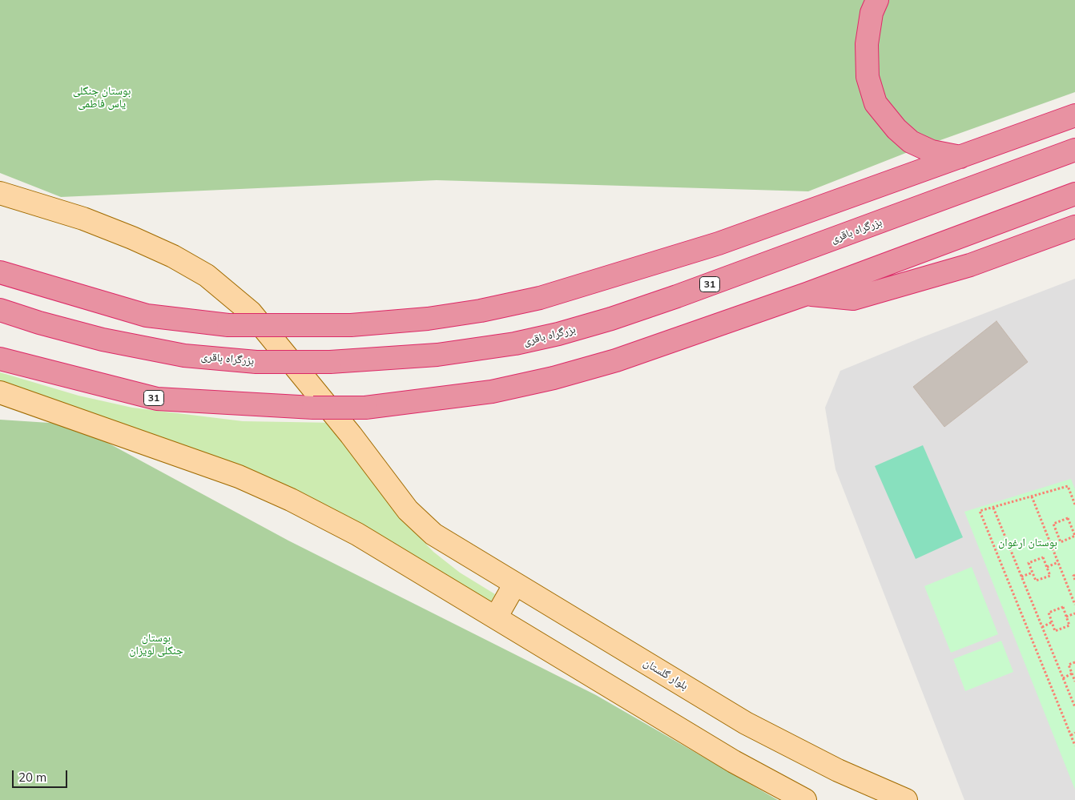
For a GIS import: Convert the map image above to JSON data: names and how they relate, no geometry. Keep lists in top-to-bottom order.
{
  "streets": {
    "highway": ["بزرگراه باقری", "31"],
    "main road": ["بلوار گلستان"]
  },
  "parks": ["بوستان جنگلی یاس فاطمی", "بوستان ارغوان", "بوستان جنگلی لویزان"],
  "scale_bar": "20 m"
}
